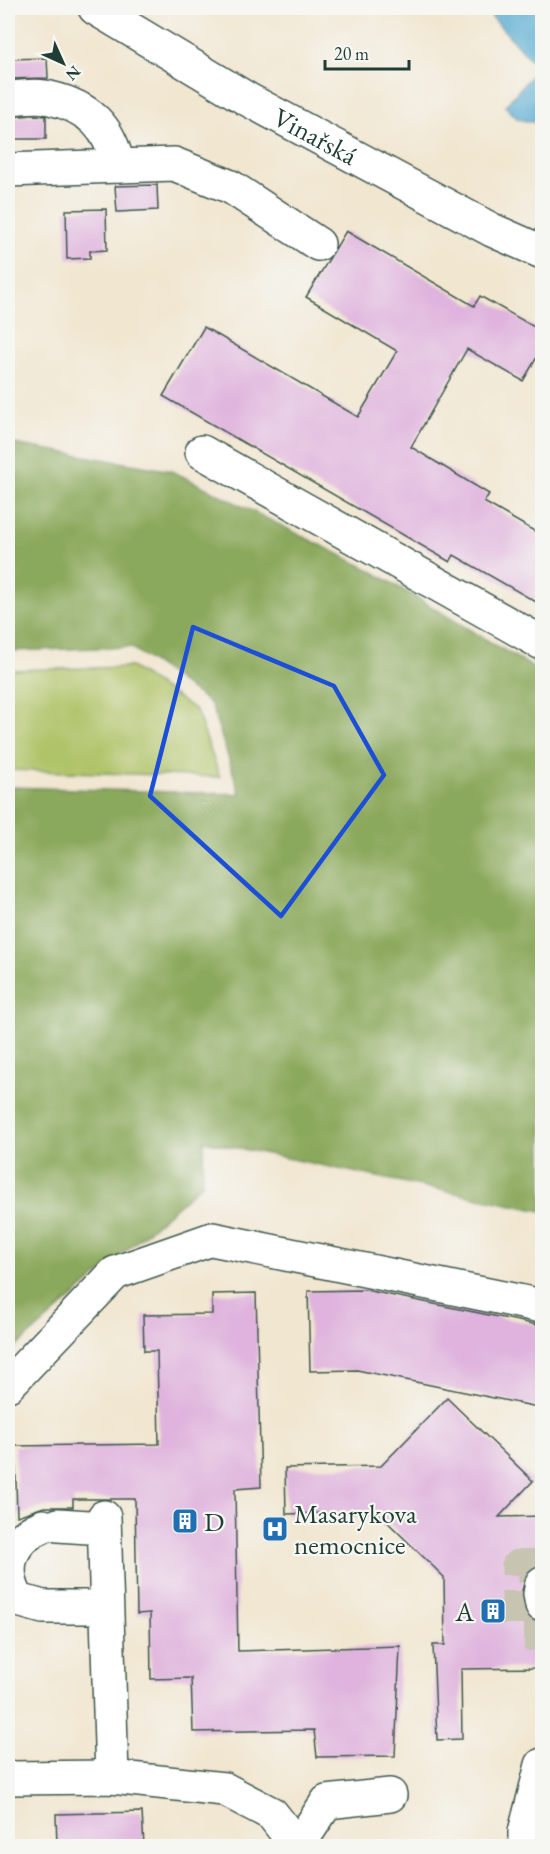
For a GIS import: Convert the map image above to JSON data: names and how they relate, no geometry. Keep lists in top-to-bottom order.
{
  "streets": {
    "street": ["Vinařská"]
  },
  "places": {
    "building": ["D", "A"],
    "hospital": ["Masarykova nemocnice"]
  },
  "scale_bar": "20 m",
  "north": "bottom right"
}
